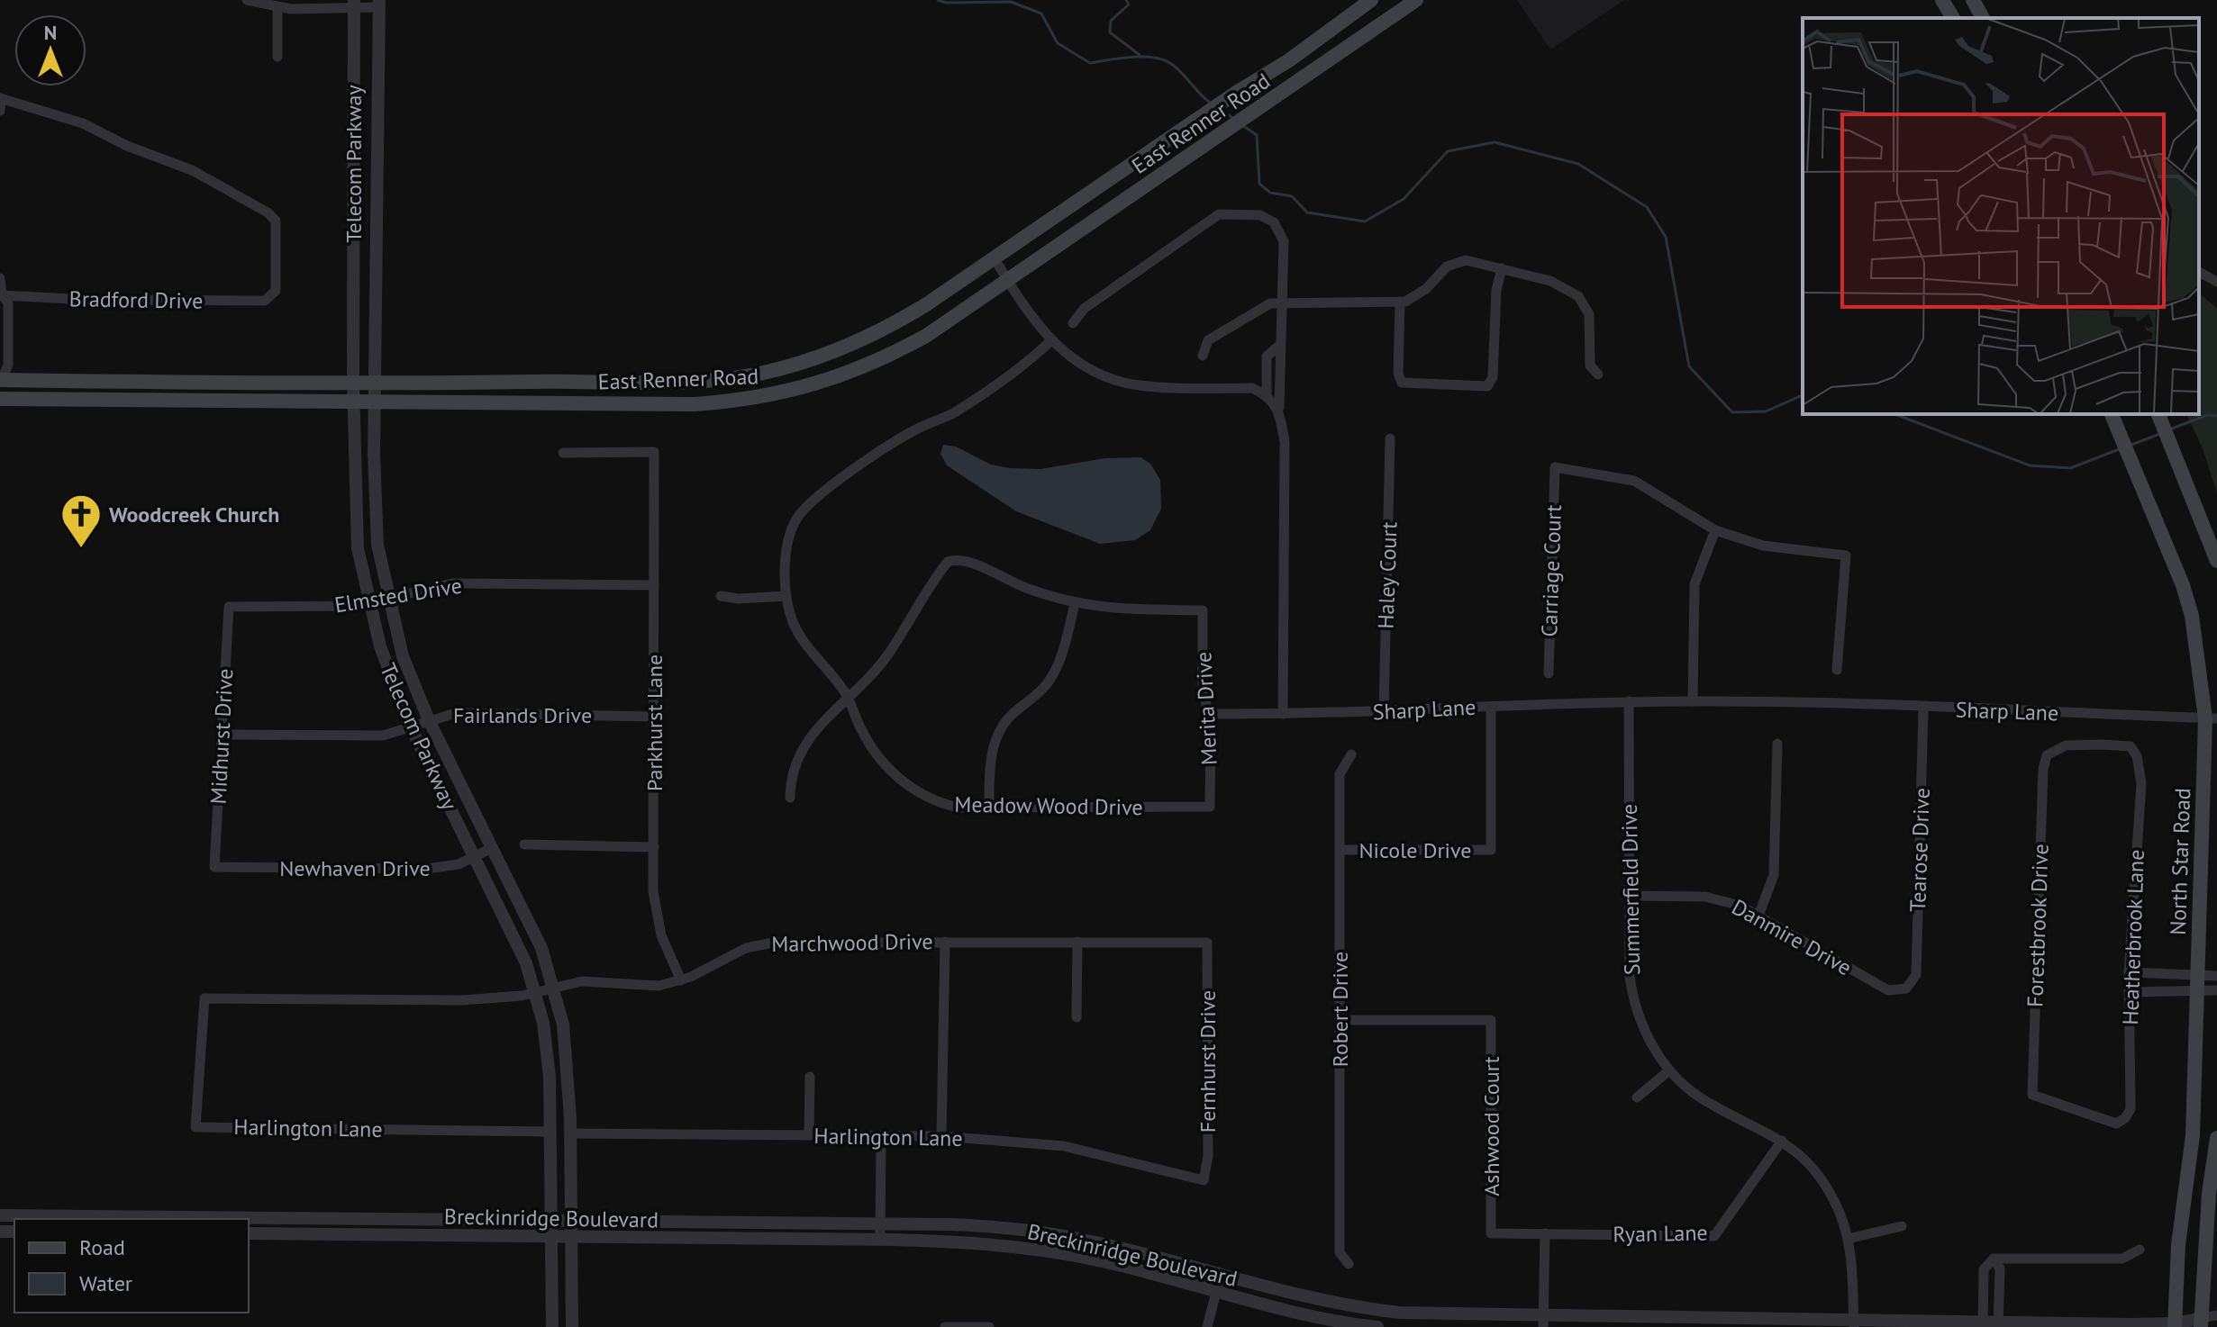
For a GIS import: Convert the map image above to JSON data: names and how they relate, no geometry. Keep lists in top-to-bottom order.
{
  "streets": {
    "main road": ["East Renner Road", "North Star Road"],
    "street": [
      "Telecom Parkway",
      "Bradford Drive",
      "Carriage Court",
      "Haley Court",
      "Elmsted Drive",
      "Merita Drive",
      "Sharp Lane",
      "Fairlands Drive",
      "Parkhurst Lane",
      "Midhurst Drive",
      "Meadow Wood Drive",
      "Nicole Drive",
      "Tearose Drive",
      "Newhaven Drive",
      "Summerfield Drive",
      "Forestbrook Drive",
      "Danmire Drive",
      "Heatherbrook Lane",
      "Marchwood Drive",
      "Robert Drive",
      "Fernhurst Drive",
      "Ashwood Court",
      "Harlington Lane",
      "Breckinridge Boulevard",
      "Ryan Lane"
    ]
  },
  "crossings": [
    ["East Renner Road", "Telecom Parkway"],
    ["Telecom Parkway", "Elmsted Drive"],
    ["Telecom Parkway", "Fairlands Drive"],
    ["Telecom Parkway", "Newhaven Drive"],
    ["Telecom Parkway", "Marchwood Drive"],
    ["Telecom Parkway", "Harlington Lane"],
    ["Telecom Parkway", "Breckinridge Boulevard"],
    ["Haley Court", "Sharp Lane"],
    ["Elmsted Drive", "Parkhurst Lane"],
    ["Elmsted Drive", "Midhurst Drive"],
    ["Merita Drive", "Sharp Lane"],
    ["Merita Drive", "Meadow Wood Drive"],
    ["Sharp Lane", "Nicole Drive"],
    ["Sharp Lane", "Tearose Drive"],
    ["Sharp Lane", "North Star Road"],
    ["Sharp Lane", "Summerfield Drive"],
    ["Fairlands Drive", "Parkhurst Lane"],
    ["Fairlands Drive", "Midhurst Drive"],
    ["Parkhurst Lane", "Marchwood Drive"],
    ["Midhurst Drive", "Newhaven Drive"],
    ["Nicole Drive", "Robert Drive"],
    ["Tearose Drive", "Danmire Drive"],
    ["North Star Road", "Breckinridge Boulevard"],
    ["Summerfield Drive", "Danmire Drive"],
    ["Summerfield Drive", "Breckinridge Boulevard"],
    ["Summerfield Drive", "Ryan Lane"],
    ["Forestbrook Drive", "Heatherbrook Lane"],
    ["Marchwood Drive", "Fernhurst Drive"],
    ["Marchwood Drive", "Harlington Lane"],
    ["Robert Drive", "Ashwood Court"],
    ["Fernhurst Drive", "Harlington Lane"],
    ["Ashwood Court", "Ryan Lane"]
  ],
  "places": {
    "church": ["Woodcreek Church"]
  },
  "legend": ["Road", "Water"],
  "north": "top"
}
